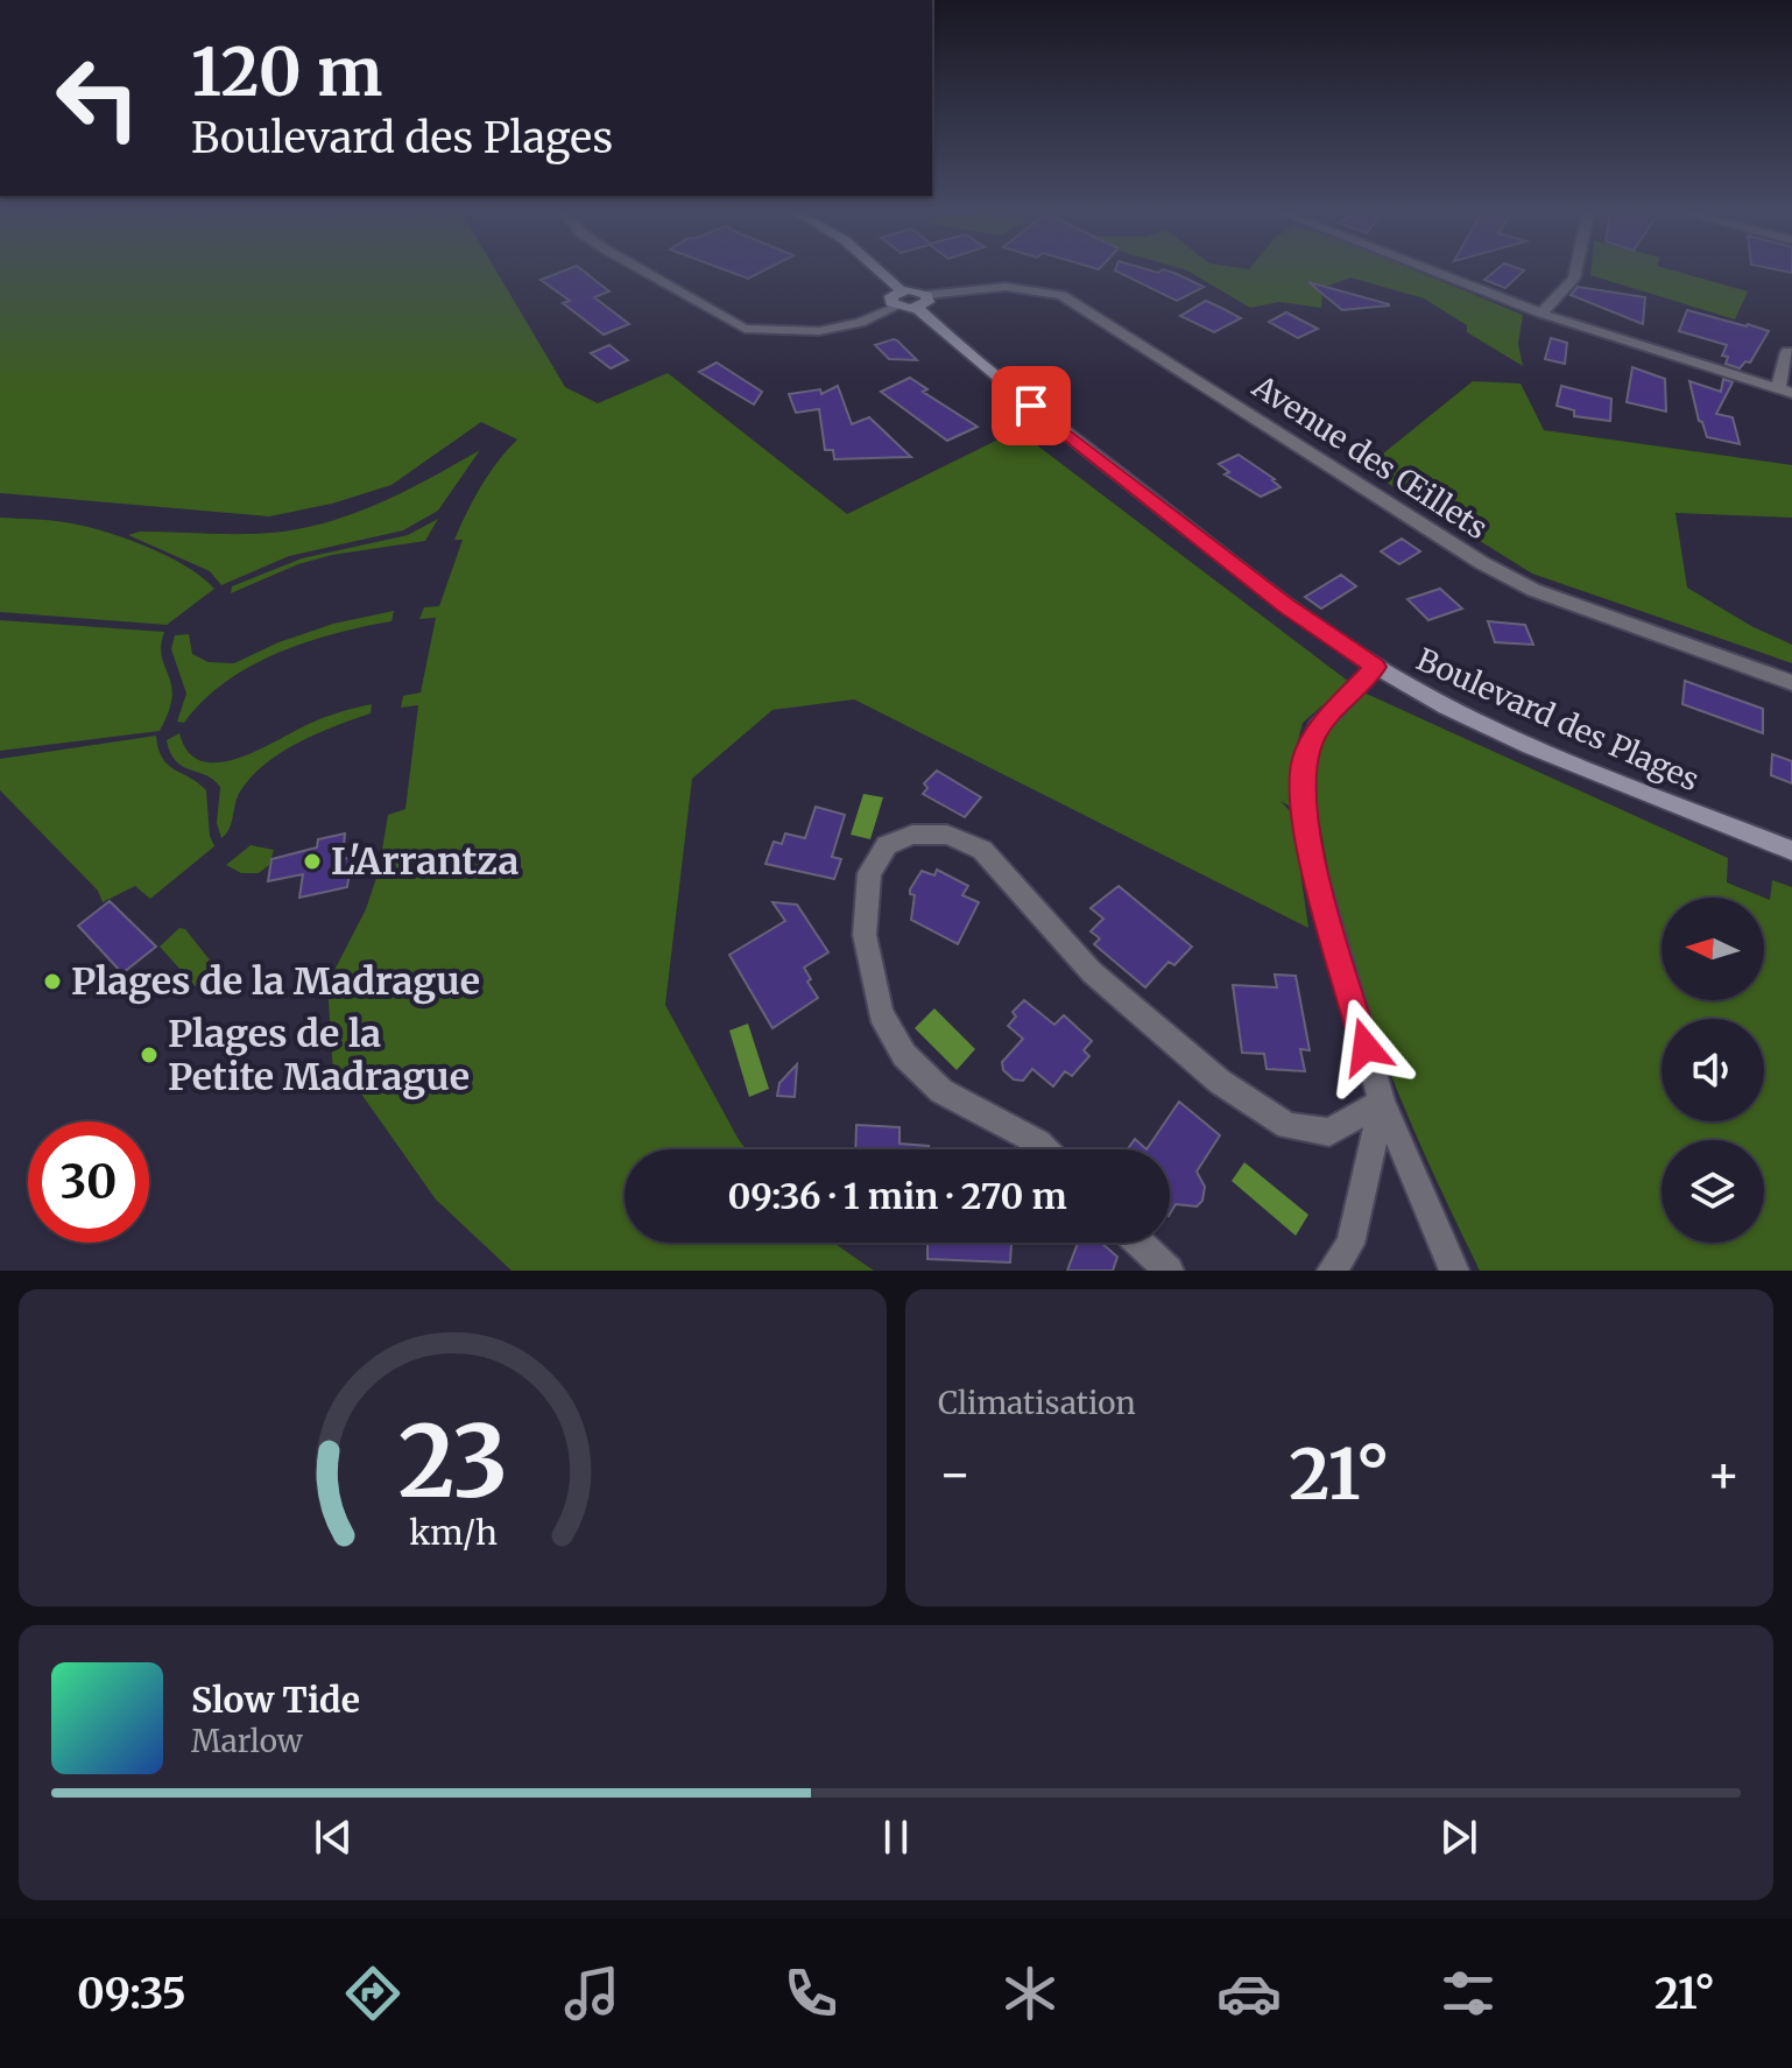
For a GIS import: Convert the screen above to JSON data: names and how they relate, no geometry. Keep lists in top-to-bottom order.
{
  "streets": {
    "main road": ["Boulevard des Plages"],
    "street": ["Avenue des Œillets"]
  },
  "crossings": [
    ["Avenue des Œillets", "Boulevard des Plages"]
  ],
  "places": ["L'Arrantza", "Plages de la Madrague", "Plages de la Petite Madrague"],
  "north": "left",
  "page": {
    "turn": ["120 m", "Boulevard des Plages"],
    "limit": "30",
    "trip": "09:36 · 1 min · 270 m",
    "tile": "Climatisation",
    "heat": ["−", "21°", "+"],
    "song": ["Slow Tide", "Marlow"],
    "tabs": ["09:35", "21°"],
    "gauge": ["23", "km/h"]
  }
}
